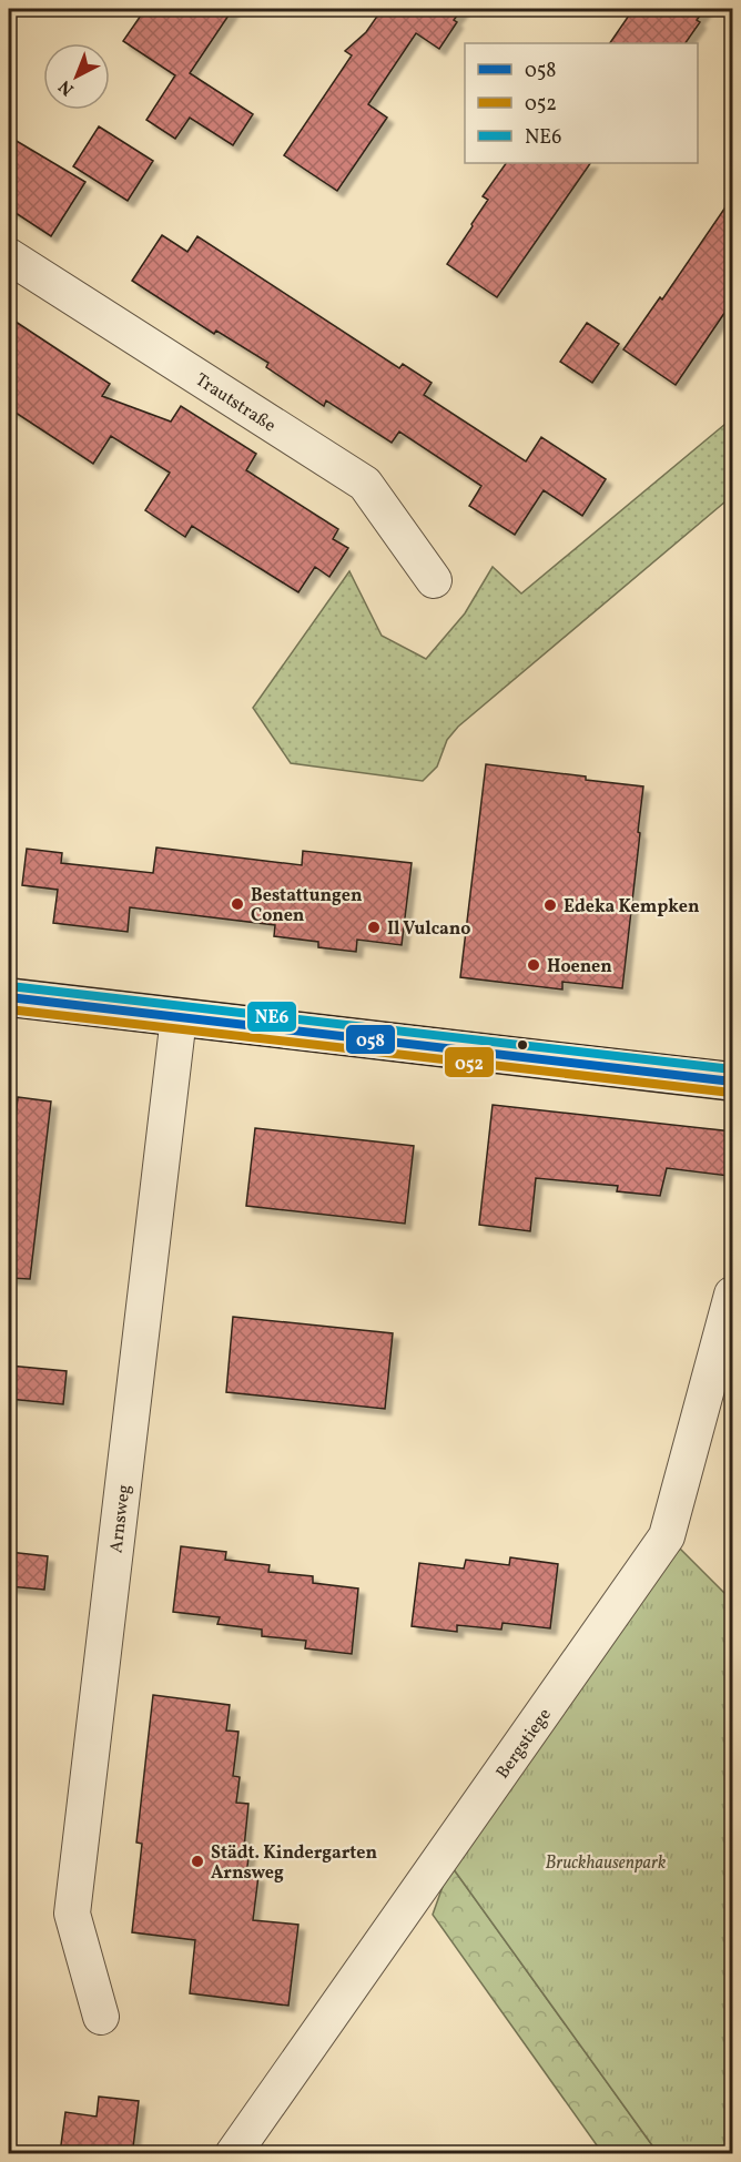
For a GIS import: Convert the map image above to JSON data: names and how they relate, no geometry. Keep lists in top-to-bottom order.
{
  "streets": {
    "street": ["Trautstraße", "Arnsweg", "Bergstiege"]
  },
  "parks": ["Bruckhausenpark"],
  "places": [
    "Bestattungen Conen",
    "Edeka Kempken",
    "Il Vulcano",
    "Hoenen",
    "Städt. Kindergarten Arnsweg"
  ],
  "lines": ["transit line NE6", "transit line 058", "transit line 052"],
  "legend": ["058", "052", "NE6"],
  "north": "bottom left"
}
